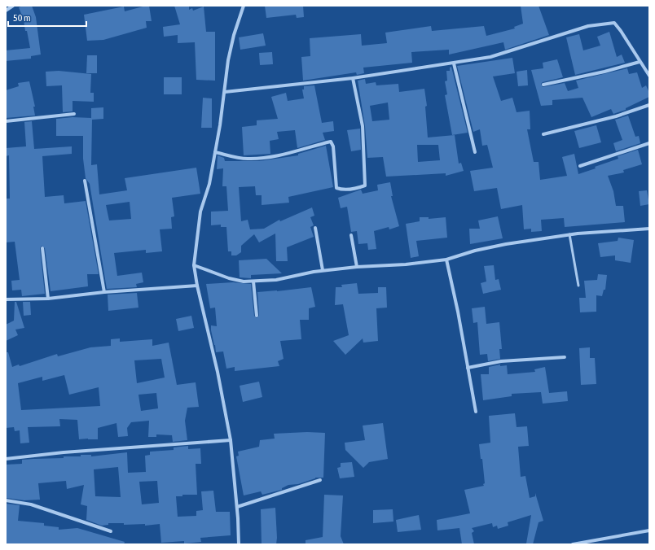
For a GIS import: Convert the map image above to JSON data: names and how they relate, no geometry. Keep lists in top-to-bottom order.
{
  "scale_bar": "50 m"
}
